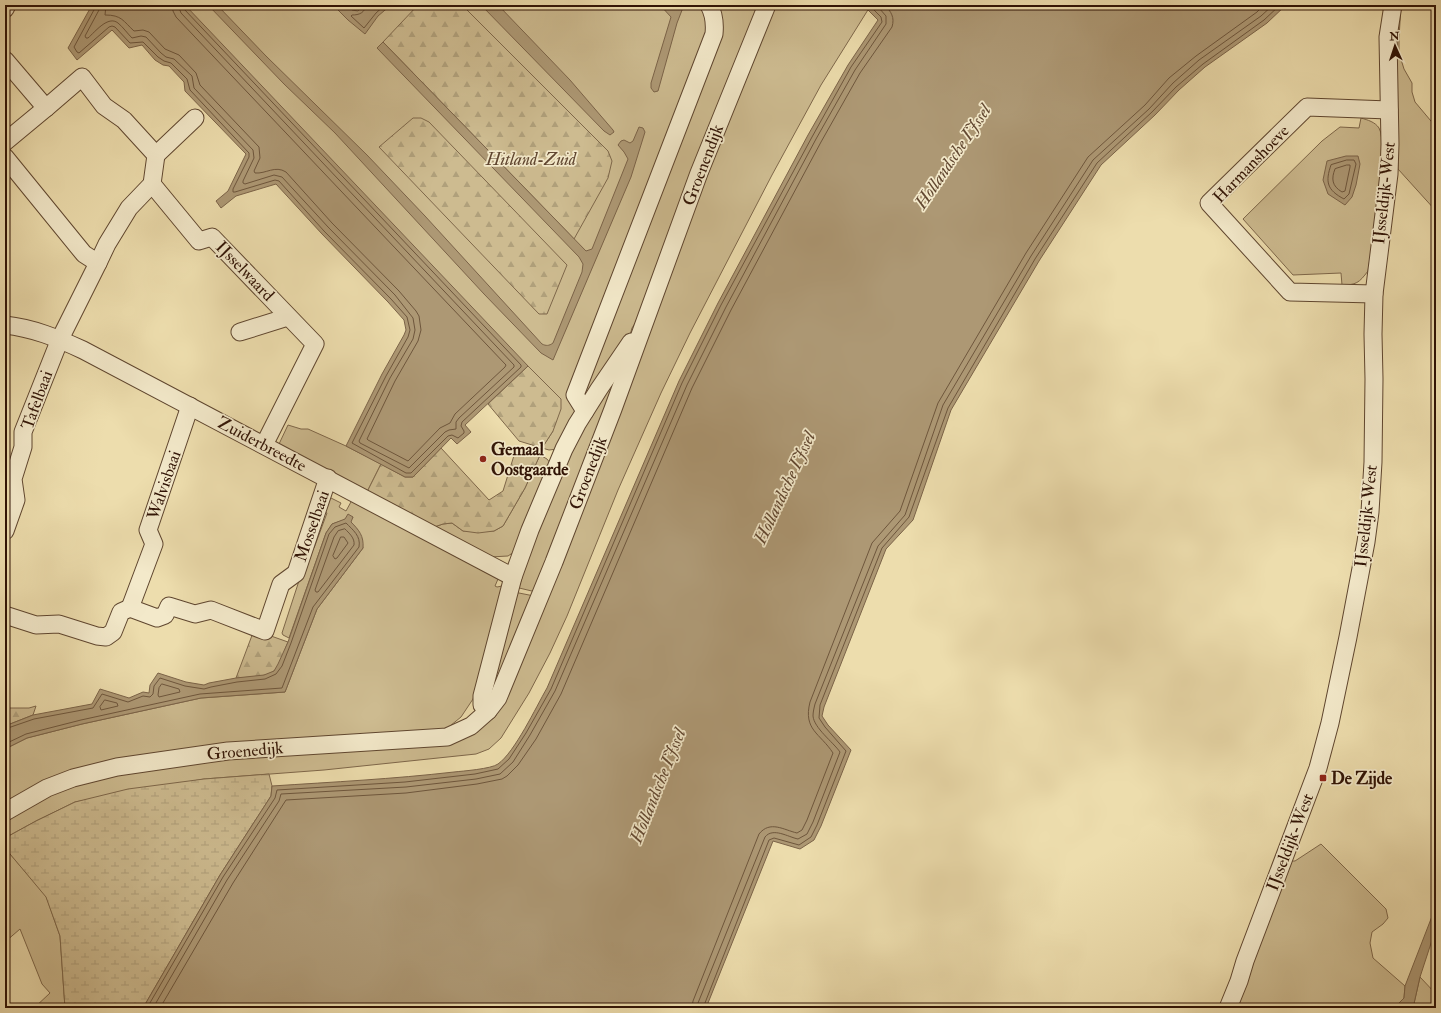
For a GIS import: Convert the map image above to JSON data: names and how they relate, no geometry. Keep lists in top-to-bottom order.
{
  "streets": {
    "street": [
      "Harmanshoeve",
      "Groenendijk",
      "IJsseldijk-West",
      "IJsselwaard",
      "Tafelbaai",
      "Zuiderbreedte",
      "Groenedijk",
      "Walvisbaai",
      "Mosselbaai"
    ]
  },
  "crossings": [
    ["Harmanshoeve", "IJsseldijk-West"],
    ["Groenendijk", "Groenedijk"],
    ["IJsselwaard", "Tafelbaai"],
    ["IJsselwaard", "Zuiderbreedte"],
    ["Tafelbaai", "Zuiderbreedte"],
    ["Zuiderbreedte", "Groenedijk"],
    ["Zuiderbreedte", "Walvisbaai"],
    ["Zuiderbreedte", "Mosselbaai"],
    ["Walvisbaai", "Mosselbaai"]
  ],
  "water": ["Hollandsche IJssel"],
  "parks": ["Hitland-Zuid"],
  "places": {
    "other": ["Gemaal Oostgaarde"],
    "transit": ["De Zijde"]
  },
  "north": "top"
}
